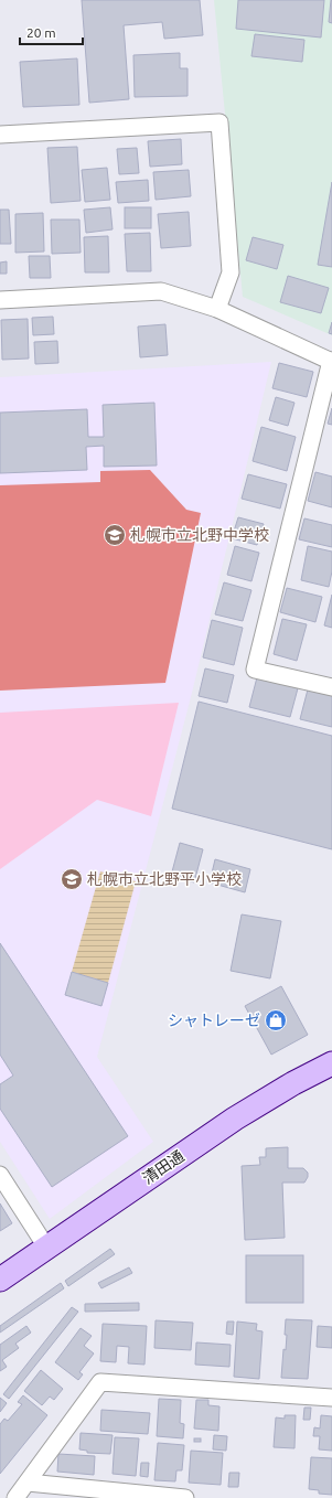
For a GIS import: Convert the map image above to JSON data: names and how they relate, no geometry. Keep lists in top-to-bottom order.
{
  "streets": {
    "street": ["清田通"]
  },
  "places": {
    "school or university": ["札幌市立北野中学校", "札幌市立北野平小学校"],
    "shop": ["シャトレーゼ"]
  },
  "scale_bar": "20 m"
}
